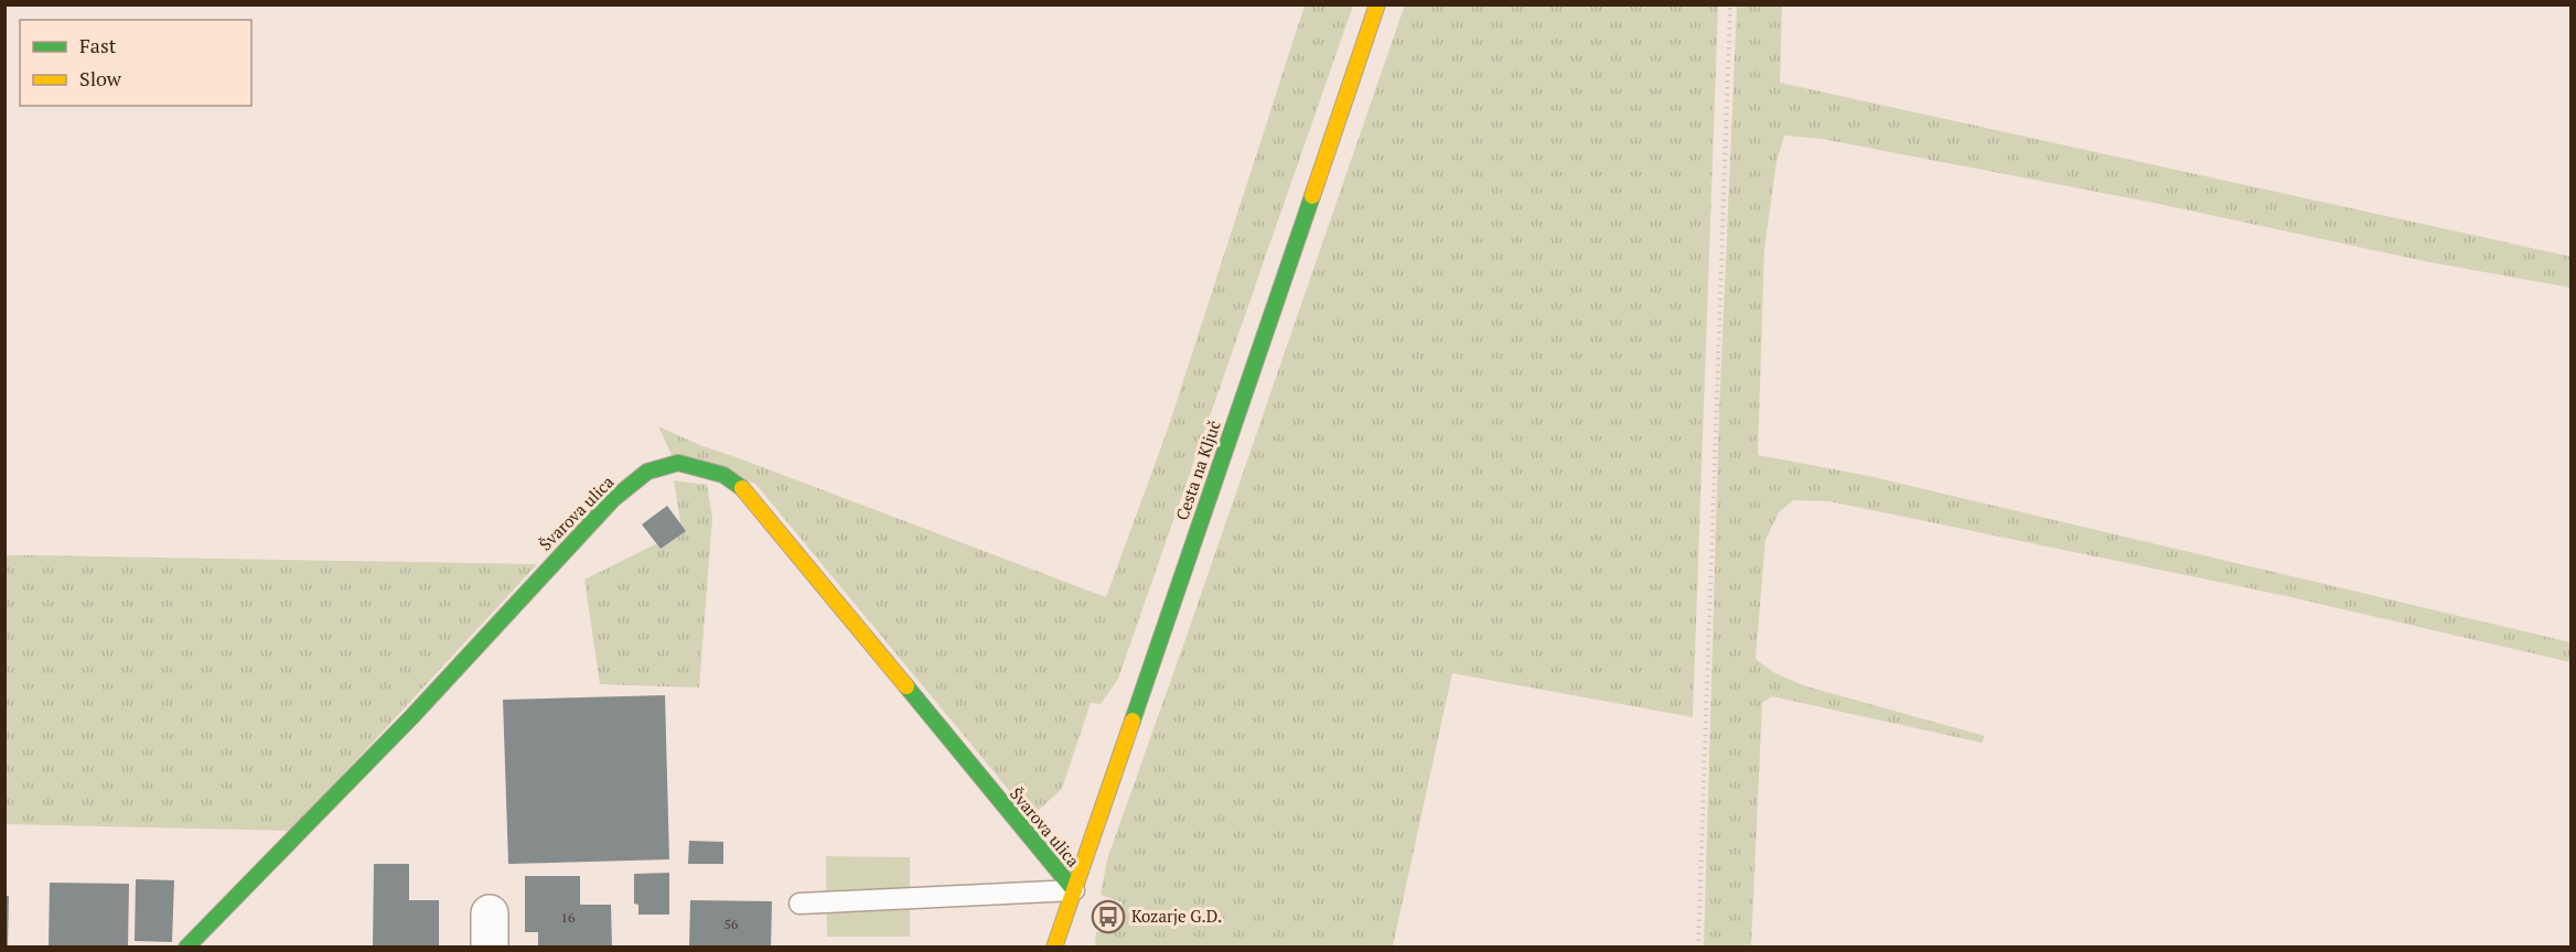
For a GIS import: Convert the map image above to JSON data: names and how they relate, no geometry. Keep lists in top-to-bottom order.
{
  "streets": {
    "street": ["Cesta na Ključ", "Švarova ulica"]
  },
  "crossings": [
    ["Cesta na Ključ", "Švarova ulica"]
  ],
  "places": {
    "bus stop": ["Kozarje G.D."]
  },
  "house_numbers": ["16", "56"],
  "legend": ["Fast", "Slow"]
}
